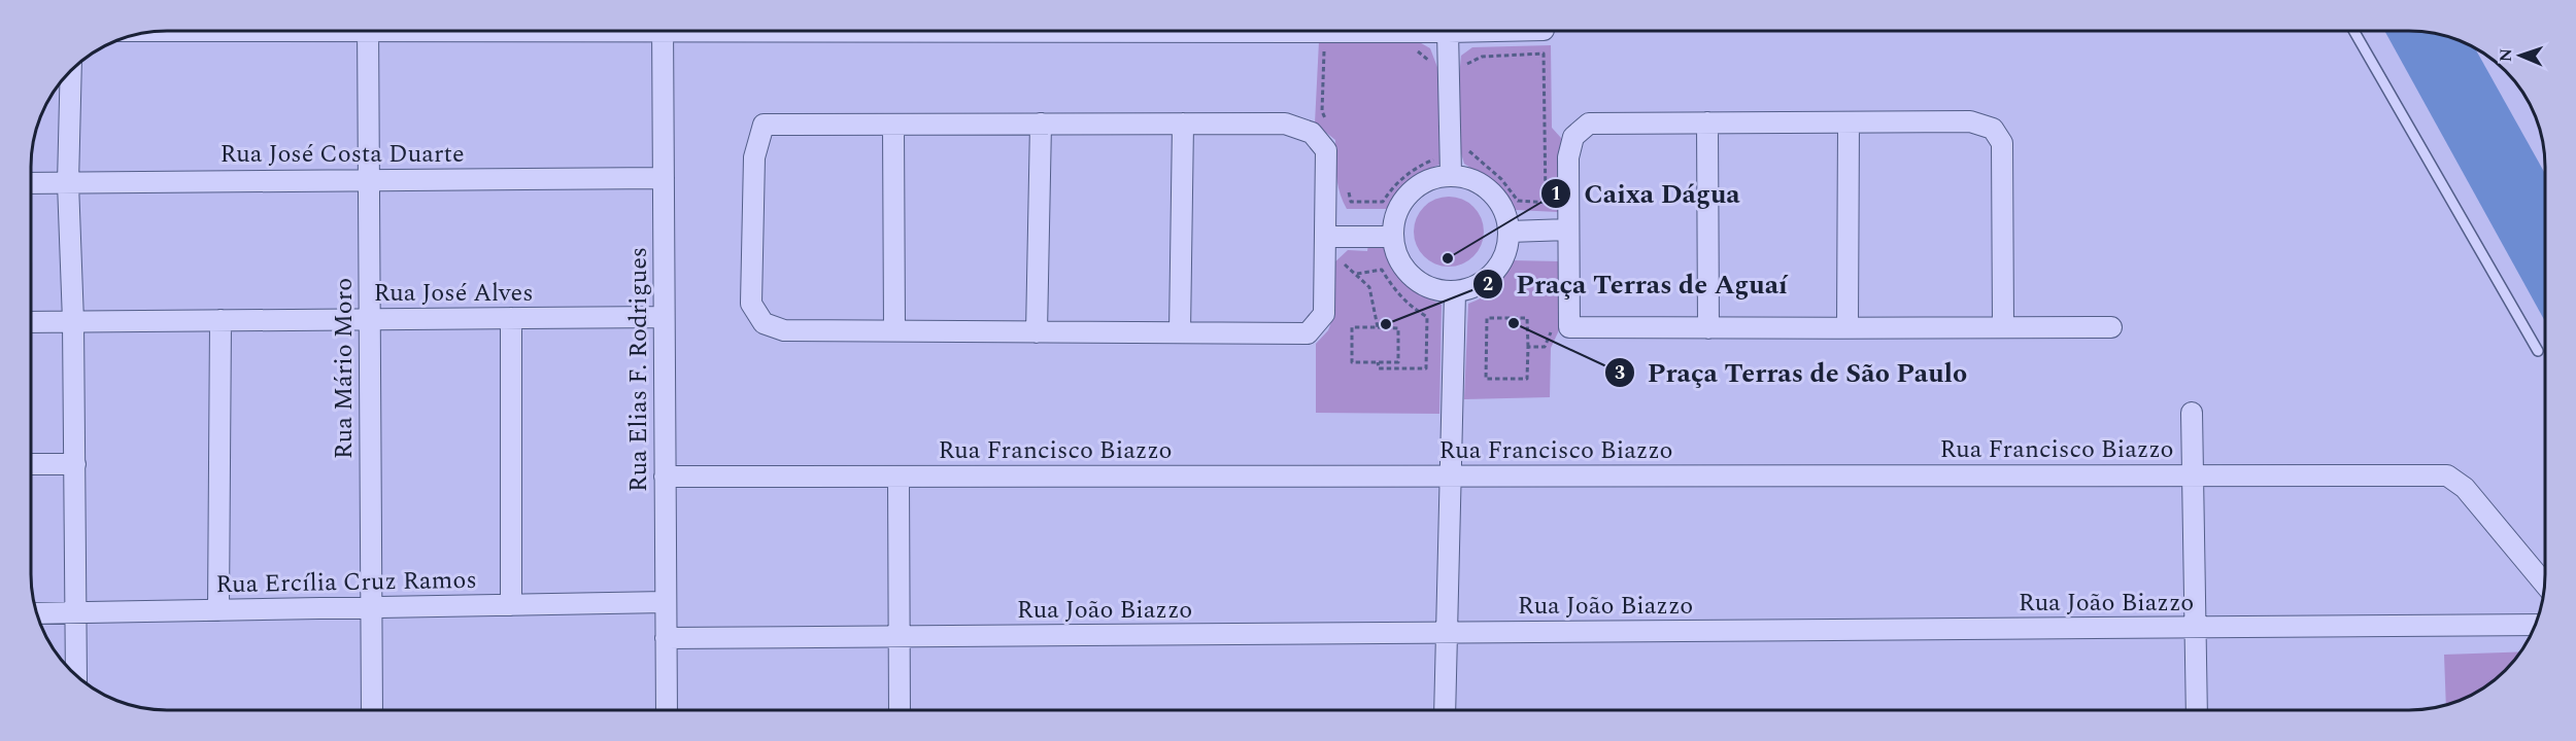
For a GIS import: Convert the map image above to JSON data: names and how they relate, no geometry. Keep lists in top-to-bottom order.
{
  "streets": {
    "street": [
      "Rua José Costa Duarte",
      "Rua José Alves",
      "Rua Mário Moro",
      "Rua Elias F. Rodrigues",
      "Rua Francisco Biazzo",
      "Rua Ercília Cruz Ramos",
      "Rua João Biazzo"
    ]
  },
  "crossings": [
    ["Rua José Costa Duarte", "Rua Mário Moro"],
    ["Rua José Costa Duarte", "Rua Elias F. Rodrigues"],
    ["Rua José Alves", "Rua Mário Moro"],
    ["Rua José Alves", "Rua Elias F. Rodrigues"],
    ["Rua Mário Moro", "Rua Ercília Cruz Ramos"],
    ["Rua Elias F. Rodrigues", "Rua Francisco Biazzo"],
    ["Rua Elias F. Rodrigues", "Rua Ercília Cruz Ramos"],
    ["Rua Elias F. Rodrigues", "Rua João Biazzo"]
  ],
  "places": ["Caixa Dágua", "Praça Terras de São Paulo", "Praça Terras de Aguaí"],
  "north": "left"
}
